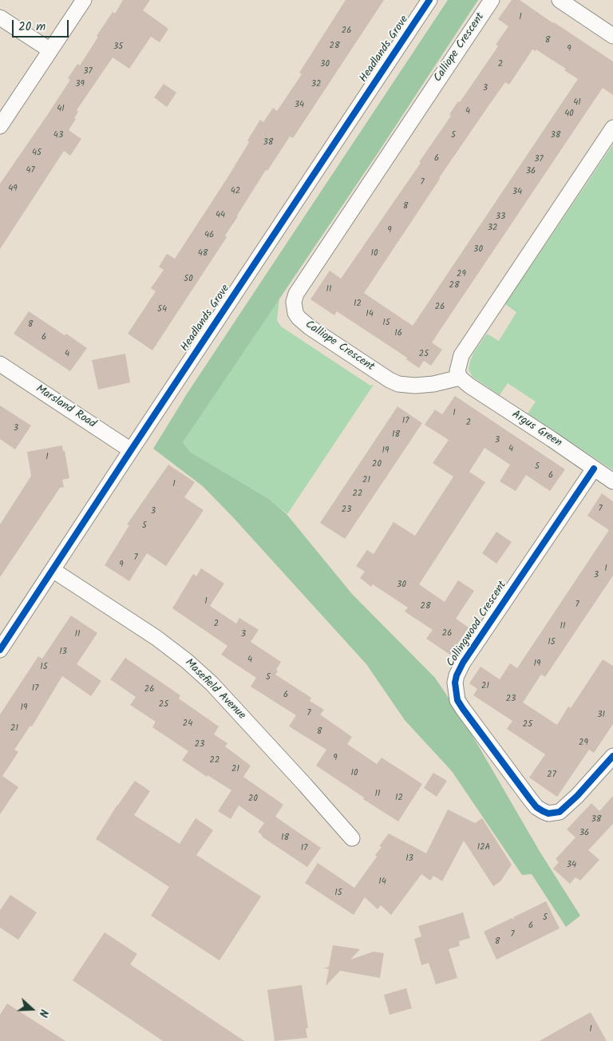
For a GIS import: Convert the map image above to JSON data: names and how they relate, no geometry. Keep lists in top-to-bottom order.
{
  "streets": {
    "street": [
      "Calliope Crescent",
      "Headlands Grove",
      "Marsland Road",
      "Argus Green",
      "Collingwood Crescent",
      "Masefield Avenue"
    ]
  },
  "crossings": [
    ["Calliope Crescent", "Argus Green"],
    ["Headlands Grove", "Marsland Road"],
    ["Headlands Grove", "Masefield Avenue"],
    ["Argus Green", "Collingwood Crescent"]
  ],
  "house_numbers": [
    "1",
    "26",
    "8",
    "28",
    "35",
    "9",
    "30",
    "2",
    "37",
    "39",
    "32",
    "3",
    "41",
    "34",
    "41",
    "4",
    "40",
    "43",
    "5",
    "38",
    "38",
    "45",
    "6",
    "37",
    "47",
    "36",
    "7",
    "49",
    "42",
    "34",
    "8",
    "44",
    "33",
    "32",
    "9",
    "46",
    "30",
    "48",
    "10",
    "29",
    "50",
    "28",
    "11",
    "12",
    "26",
    "54",
    "14",
    "15",
    "8",
    "16",
    "6",
    "4",
    "25",
    "1",
    "17",
    "2",
    "3",
    "18",
    "3",
    "4",
    "19",
    "1",
    "20",
    "5",
    "6",
    "21",
    "1",
    "22",
    "7",
    "23",
    "3",
    "5",
    "7",
    "9",
    "1",
    "3",
    "30",
    "1",
    "7",
    "28",
    "2",
    "11",
    "26",
    "11",
    "3",
    "15",
    "13",
    "4",
    "19",
    "15",
    "5",
    "21",
    "17",
    "26",
    "6",
    "23",
    "25",
    "19",
    "7",
    "31",
    "24",
    "25",
    "21",
    "8",
    "29",
    "23",
    "9",
    "22",
    "21",
    "10",
    "27",
    "11",
    "12",
    "20",
    "38",
    "36",
    "18",
    "12A",
    "17",
    "13",
    "34",
    "14",
    "15",
    "5",
    "6",
    "7",
    "8",
    "1"
  ],
  "scale_bar": "20 m",
  "north": "right"
}
